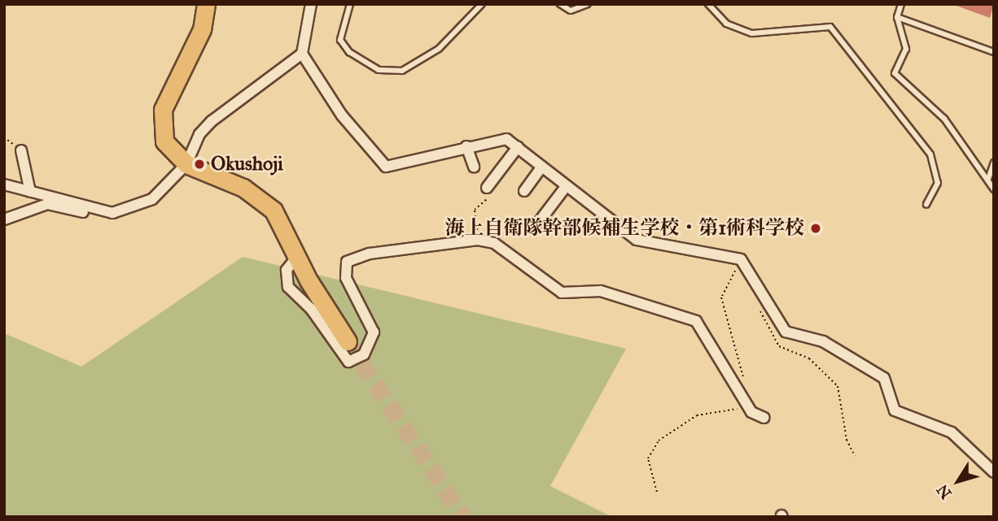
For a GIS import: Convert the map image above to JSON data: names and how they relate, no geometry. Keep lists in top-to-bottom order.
{
  "places": ["Okushoji", "海上自衛隊幹部候補生学校・第1術科学校"],
  "north": "bottom left"
}
